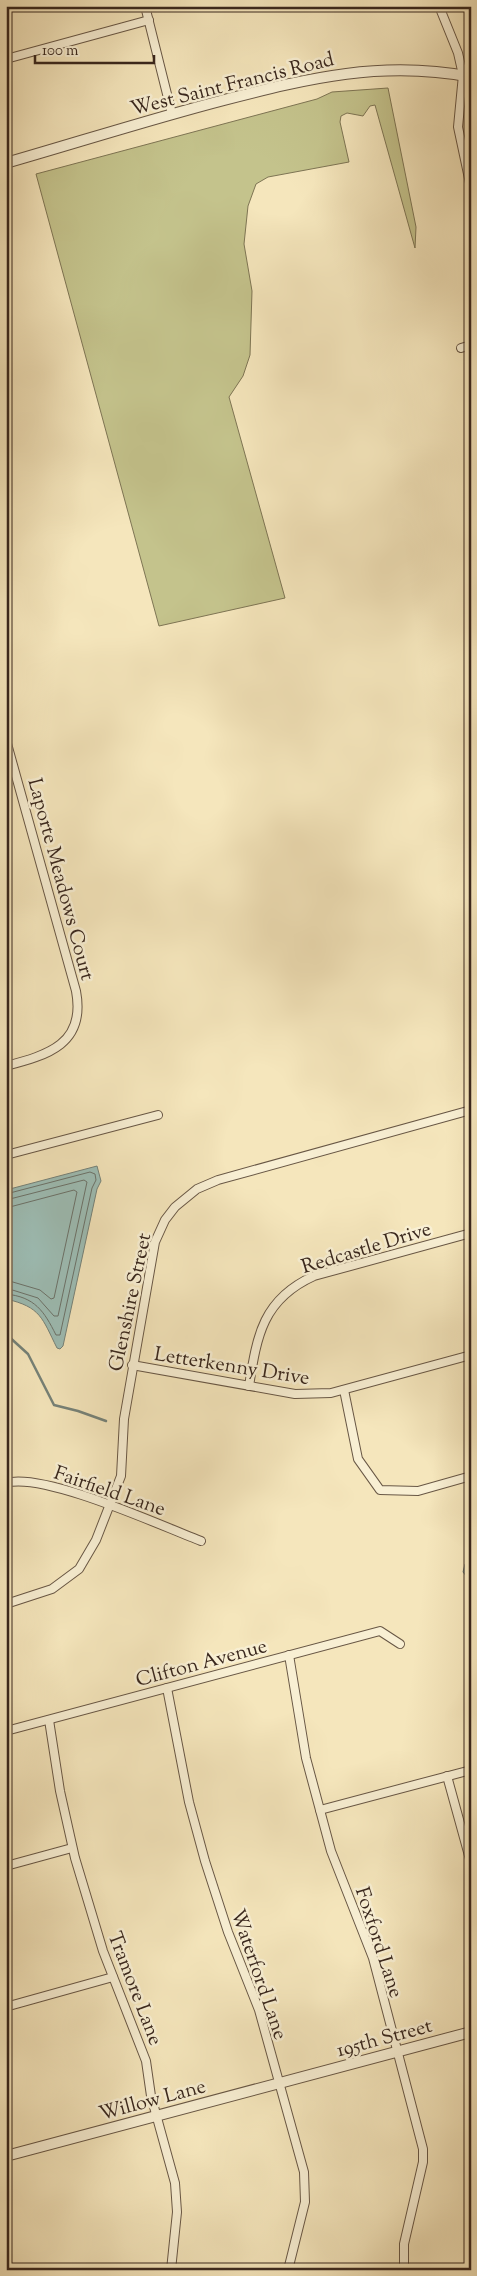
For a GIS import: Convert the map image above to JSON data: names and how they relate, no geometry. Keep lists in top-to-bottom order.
{
  "streets": {
    "street": [
      "West Saint Francis Road",
      "Laporte Meadows Court",
      "Redcastle Drive",
      "Glenshire Street",
      "Letterkenny Drive",
      "Fairfield Lane",
      "Clifton Avenue",
      "Foxford Lane",
      "Waterford Lane",
      "Tramore Lane",
      "195th Street",
      "Willow Lane"
    ]
  },
  "crossings": [
    ["Redcastle Drive", "Letterkenny Drive"],
    ["Glenshire Street", "Letterkenny Drive"],
    ["Glenshire Street", "Fairfield Lane"],
    ["Clifton Avenue", "Foxford Lane"],
    ["Clifton Avenue", "Waterford Lane"],
    ["Clifton Avenue", "Tramore Lane"],
    ["Foxford Lane", "195th Street"],
    ["Waterford Lane", "Willow Lane"],
    ["Tramore Lane", "Willow Lane"],
    ["195th Street", "Willow Lane"]
  ],
  "scale_bar": "100 m"
}
